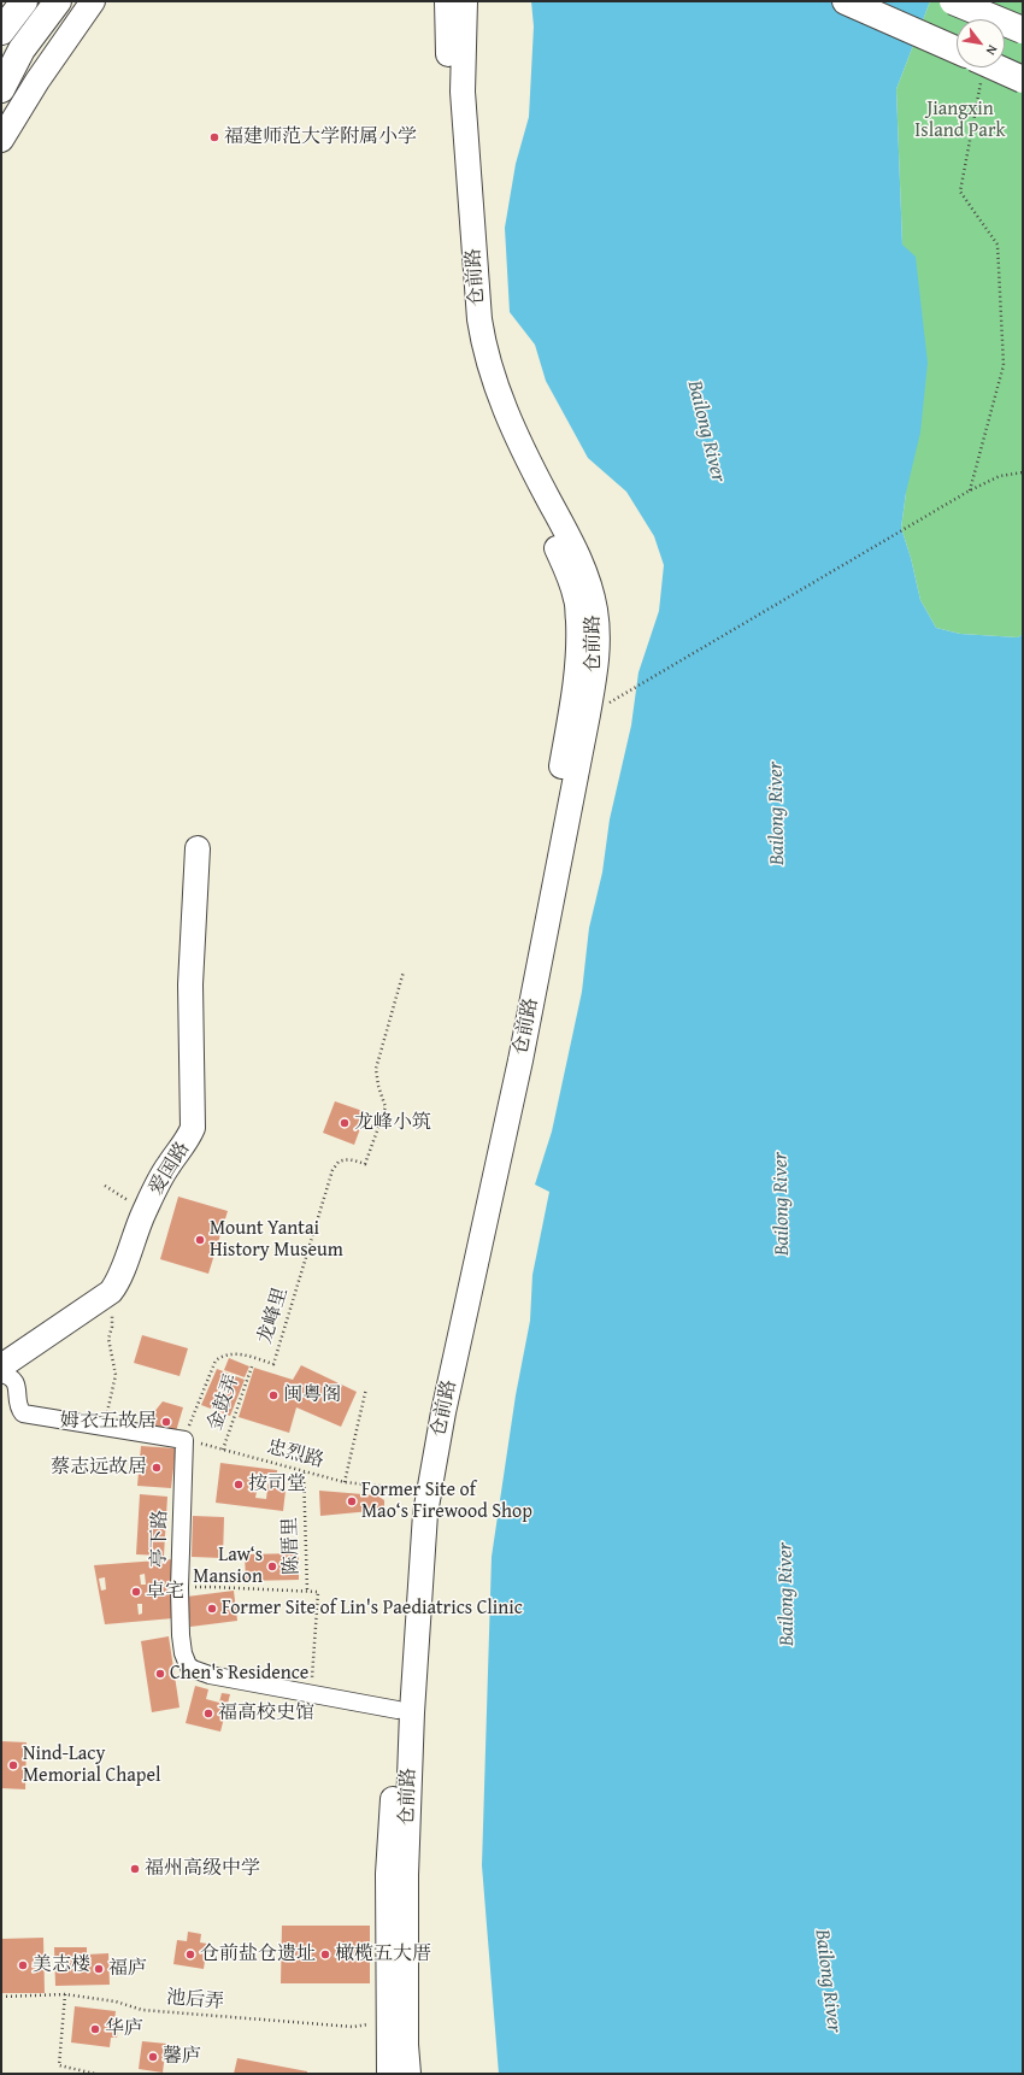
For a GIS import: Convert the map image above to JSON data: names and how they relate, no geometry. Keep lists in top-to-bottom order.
{
  "streets": {
    "street": ["仓前路", "爱国路", "亭下路"],
    "path": [
      "龙峰里",
      "金鼓弄",
      "忠烈路",
      "陈厝里",
      "池后弄"
    ]
  },
  "crossings": [
    ["仓前路", "亭下路"],
    ["仓前路", "池后弄"],
    ["龙峰里", "忠烈路"],
    ["龙峰里", "亭下路"],
    ["金鼓弄", "忠烈路"],
    ["忠烈路", "亭下路"],
    ["忠烈路", "陈厝里"]
  ],
  "water": ["Bailong River"],
  "parks": ["Jiangxin Island Park"],
  "places": [
    "福建师范大学附属小学",
    "龙峰小筑",
    "Mount Yantai History Museum",
    "闽粤阁",
    "姆衣五故居",
    "蔡志远故居",
    "按司堂",
    "Former Site of Mao‘s Firewood Shop",
    "Law‘s Mansion",
    "卓宅",
    "Former Site of Lin's Paediatrics Clinic",
    "Chen's Residence",
    "福高校史馆",
    "Nind-Lacy Memorial Chapel",
    "福州高级中学",
    "仓前盐仓遗址",
    "橄榄五大厝",
    "美志楼",
    "福庐",
    "华庐",
    "馨庐"
  ],
  "north": "bottom right"
}
